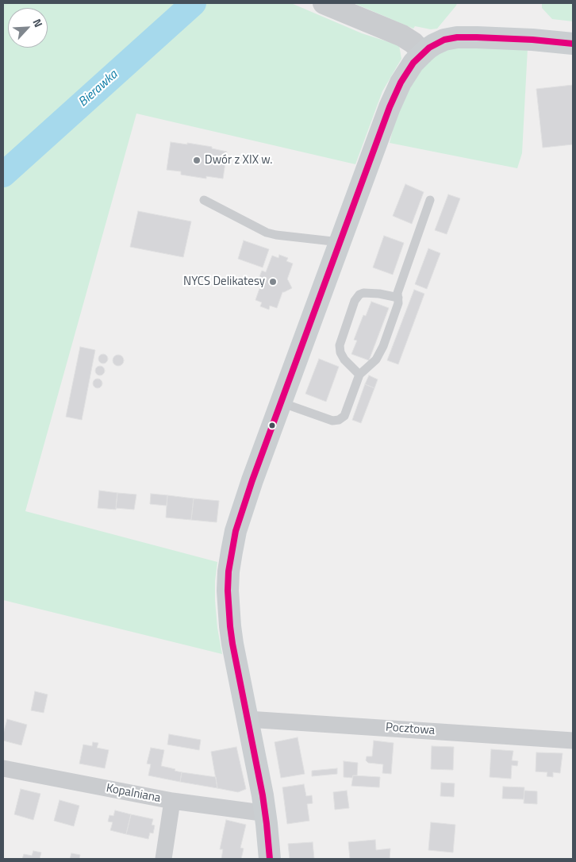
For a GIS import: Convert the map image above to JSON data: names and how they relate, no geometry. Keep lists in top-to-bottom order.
{
  "streets": {
    "street": ["Pocztowa", "Kopalniana"]
  },
  "water": ["Bierawka"],
  "places": ["Dwór z XIX w.", "NYCS Delikatesy"],
  "north": "top right"
}
